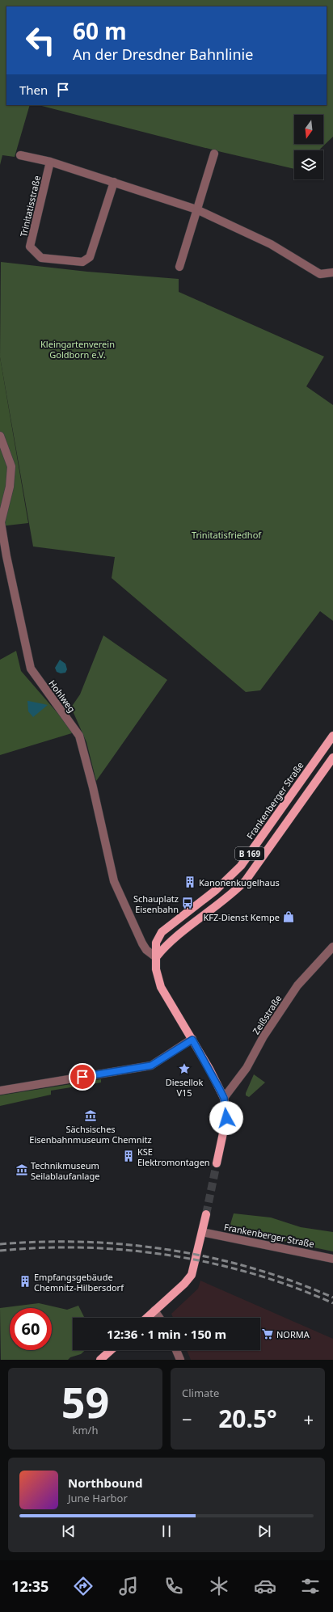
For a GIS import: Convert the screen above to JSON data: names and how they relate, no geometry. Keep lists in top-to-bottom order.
{
  "streets": {
    "main road": ["Frankenberger Straße", "B 169"],
    "street": ["Trinitatisstraße", "Hohlweg", "Zeißstraße"]
  },
  "crossings": [
    ["Hohlweg", "Frankenberger Straße"],
    ["Hohlweg", "B 169"],
    ["Frankenberger Straße", "B 169"],
    ["Frankenberger Straße", "Zeißstraße"]
  ],
  "parks": ["Kleingartenverein Goldborn e.V.", "Trinitatisfriedhof"],
  "places": {
    "building": ["Kanonenkugelhaus", "KSE Elektromontagen", "Empfangsgebäude Chemnitz-Hilbersdorf"],
    "bus stop": ["Schauplatz Eisenbahn"],
    "shop": ["KFZ-Dienst Kempe"],
    "place": ["Diesellok V15"],
    "museum": ["Sächsisches Eisenbahnmuseum Chemnitz", "Technikmuseum Seilablaufanlage"],
    "supermarket": ["NORMA"]
  },
  "north": "bottom",
  "page": {
    "turn": ["60 m", "An der Dresdner Bahnlinie"],
    "then": "Then",
    "limit": "60",
    "trip": "12:36 · 1 min · 150 m",
    "tile": [
      ["59", "km/h"],
      "Climate"
    ],
    "heat": ["−", "20.5°", "+"],
    "song": ["Northbound", "June Harbor"],
    "tabs": "12:35"
  }
}
